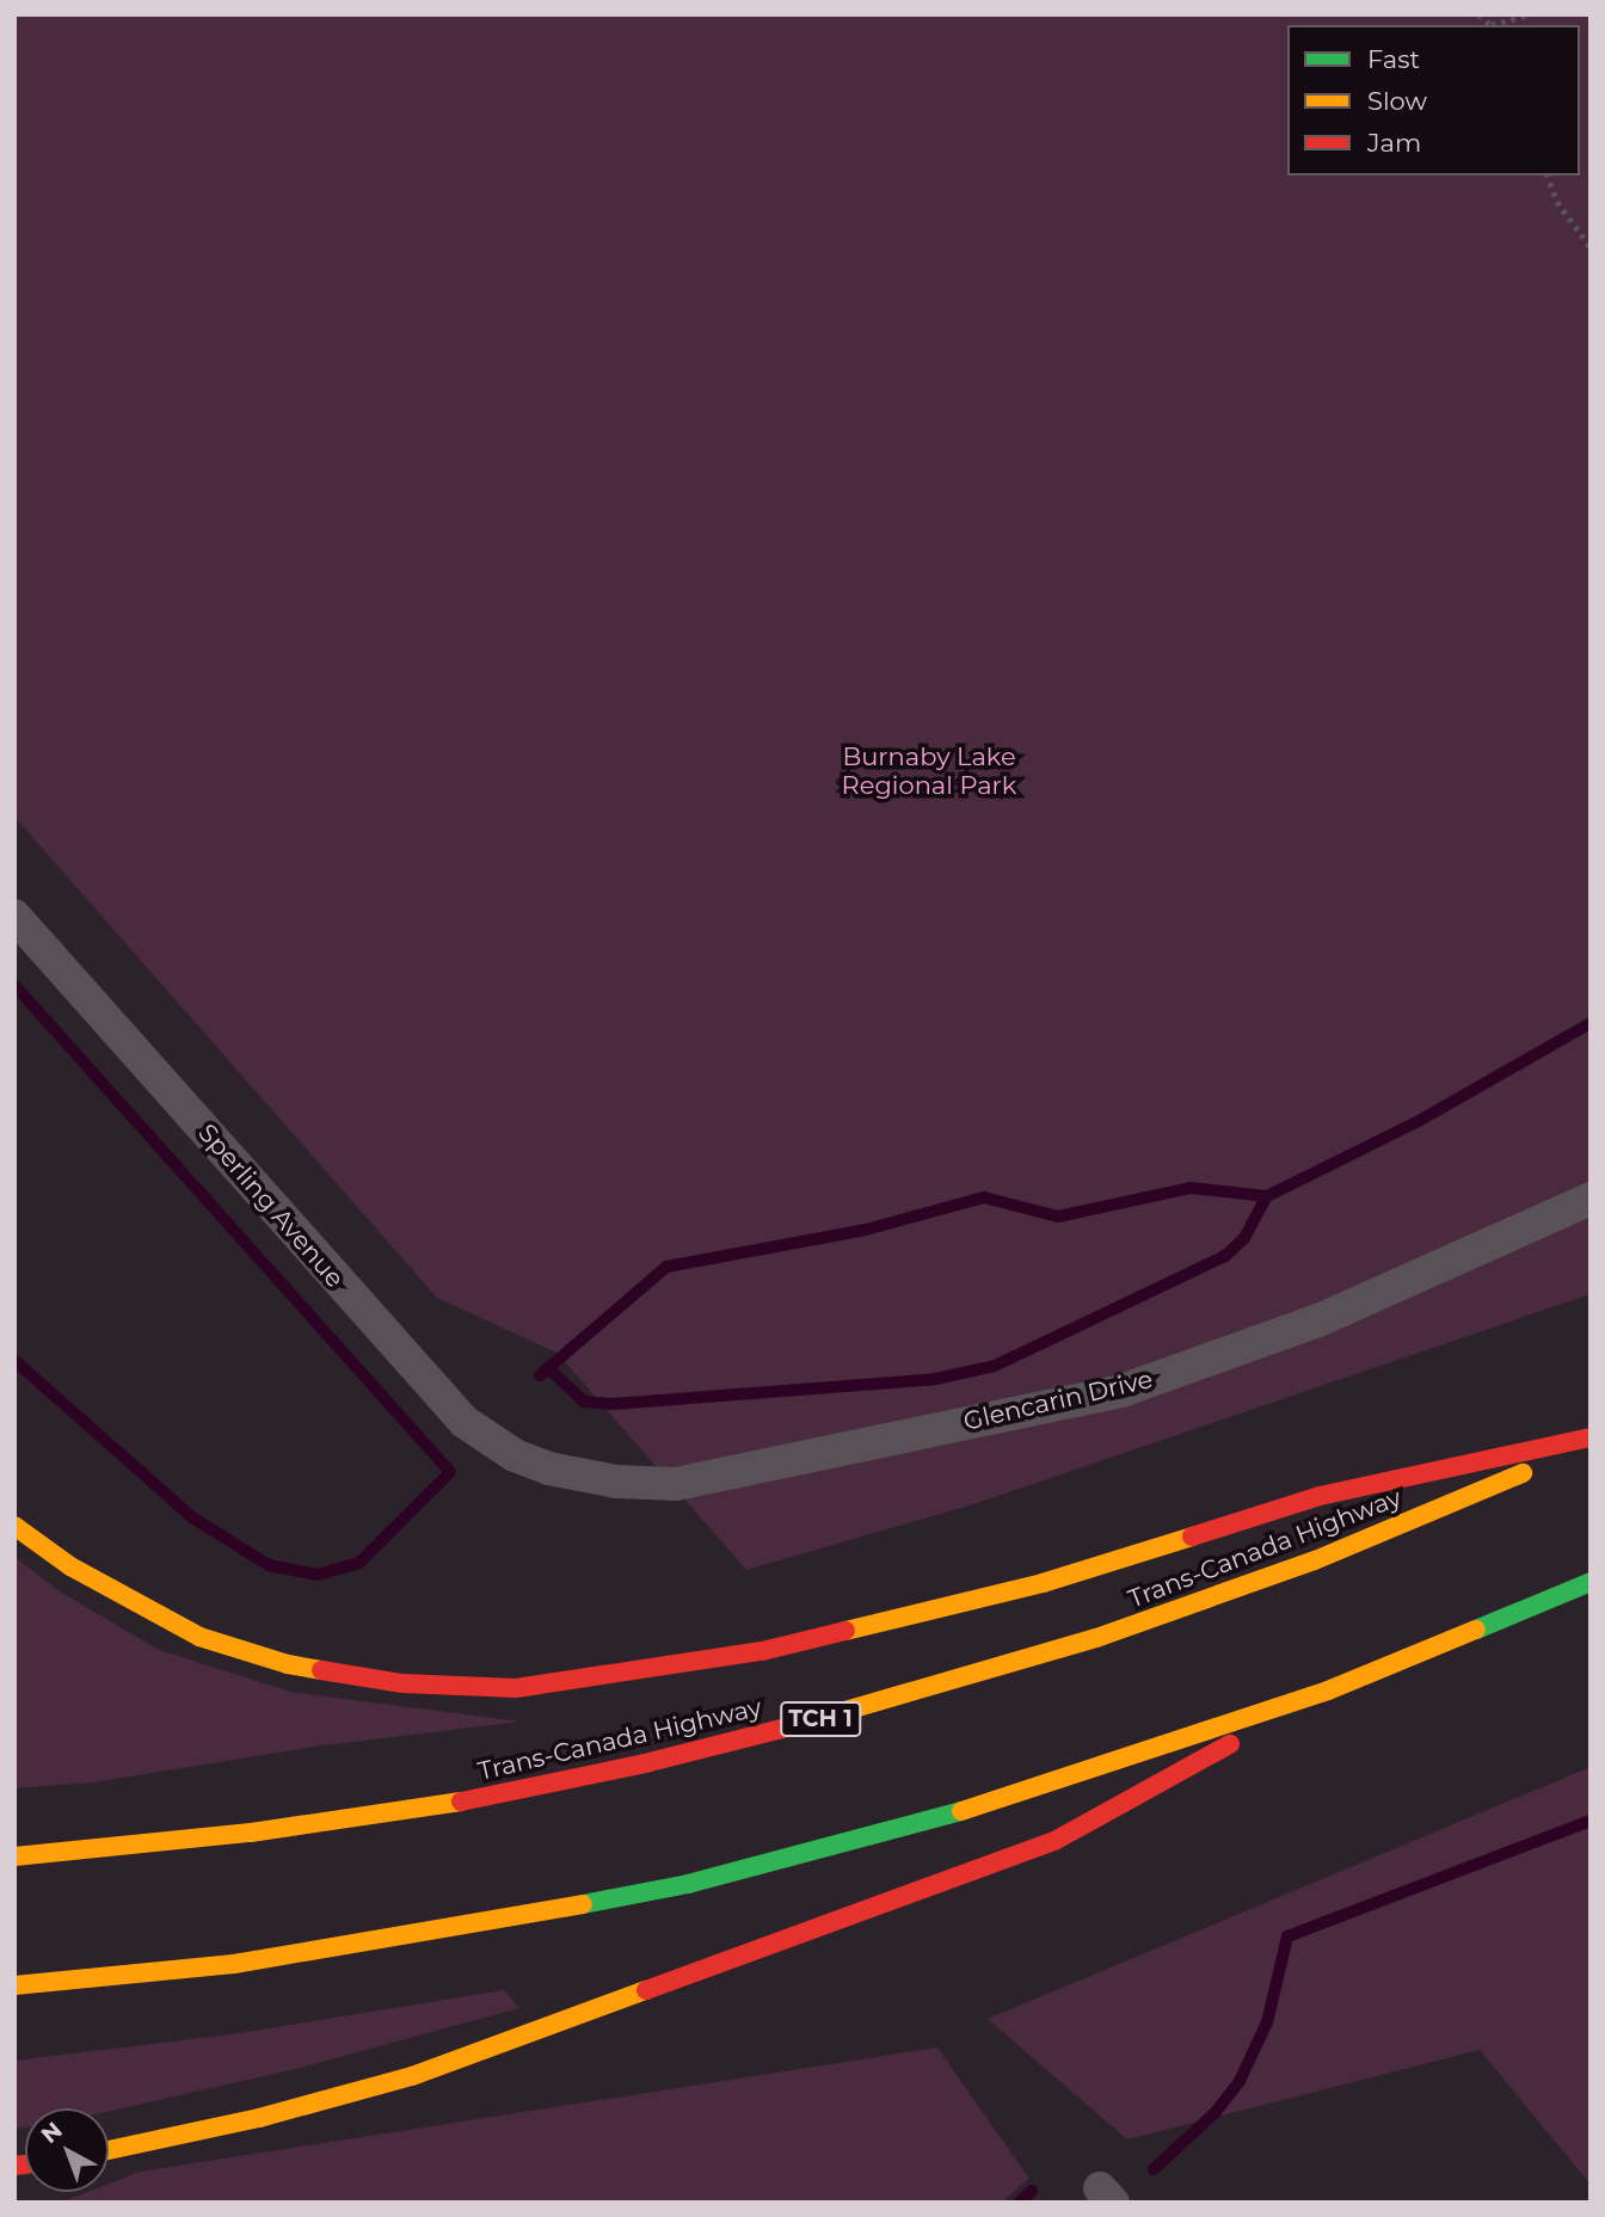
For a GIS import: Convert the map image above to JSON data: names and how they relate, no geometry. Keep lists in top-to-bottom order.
{
  "streets": {
    "highway": ["Trans-Canada Highway", "TCH 1"],
    "street": ["Sperling Avenue", "Glencarin Drive"]
  },
  "crossings": [
    ["Sperling Avenue", "Glencarin Drive"]
  ],
  "parks": ["Burnaby Lake Regional Park"],
  "legend": ["Fast", "Slow", "Jam"],
  "north": "top left"
}
